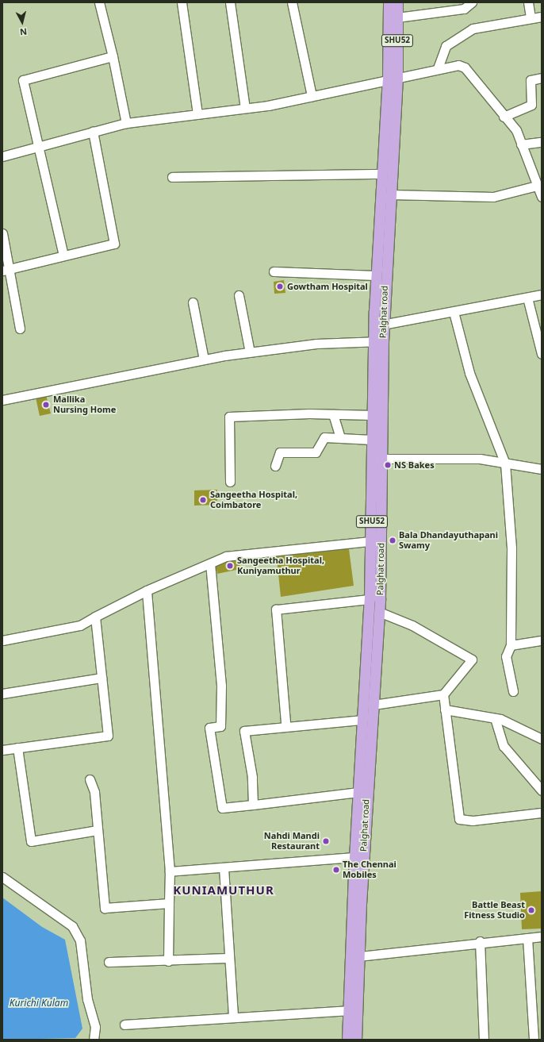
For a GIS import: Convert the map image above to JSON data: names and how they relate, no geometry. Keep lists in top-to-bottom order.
{
  "streets": {
    "main road": ["SHU52", "Palghat road"]
  },
  "districts": ["KUNIAMUTHUR"],
  "water": ["Kurichi Kulam"],
  "places": [
    "Gowtham Hospital",
    "Mallika Nursing Home",
    "NS Bakes",
    "Sangeetha Hospital, Coimbatore",
    "Bala Dhandayuthapani Swamy",
    "Sangeetha Hospital, Kuniyamuthur",
    "Nahdi Mandi Restaurant",
    "The Chennai Mobiles",
    "Battle Beast Fitness Studio"
  ],
  "north": "bottom"
}
